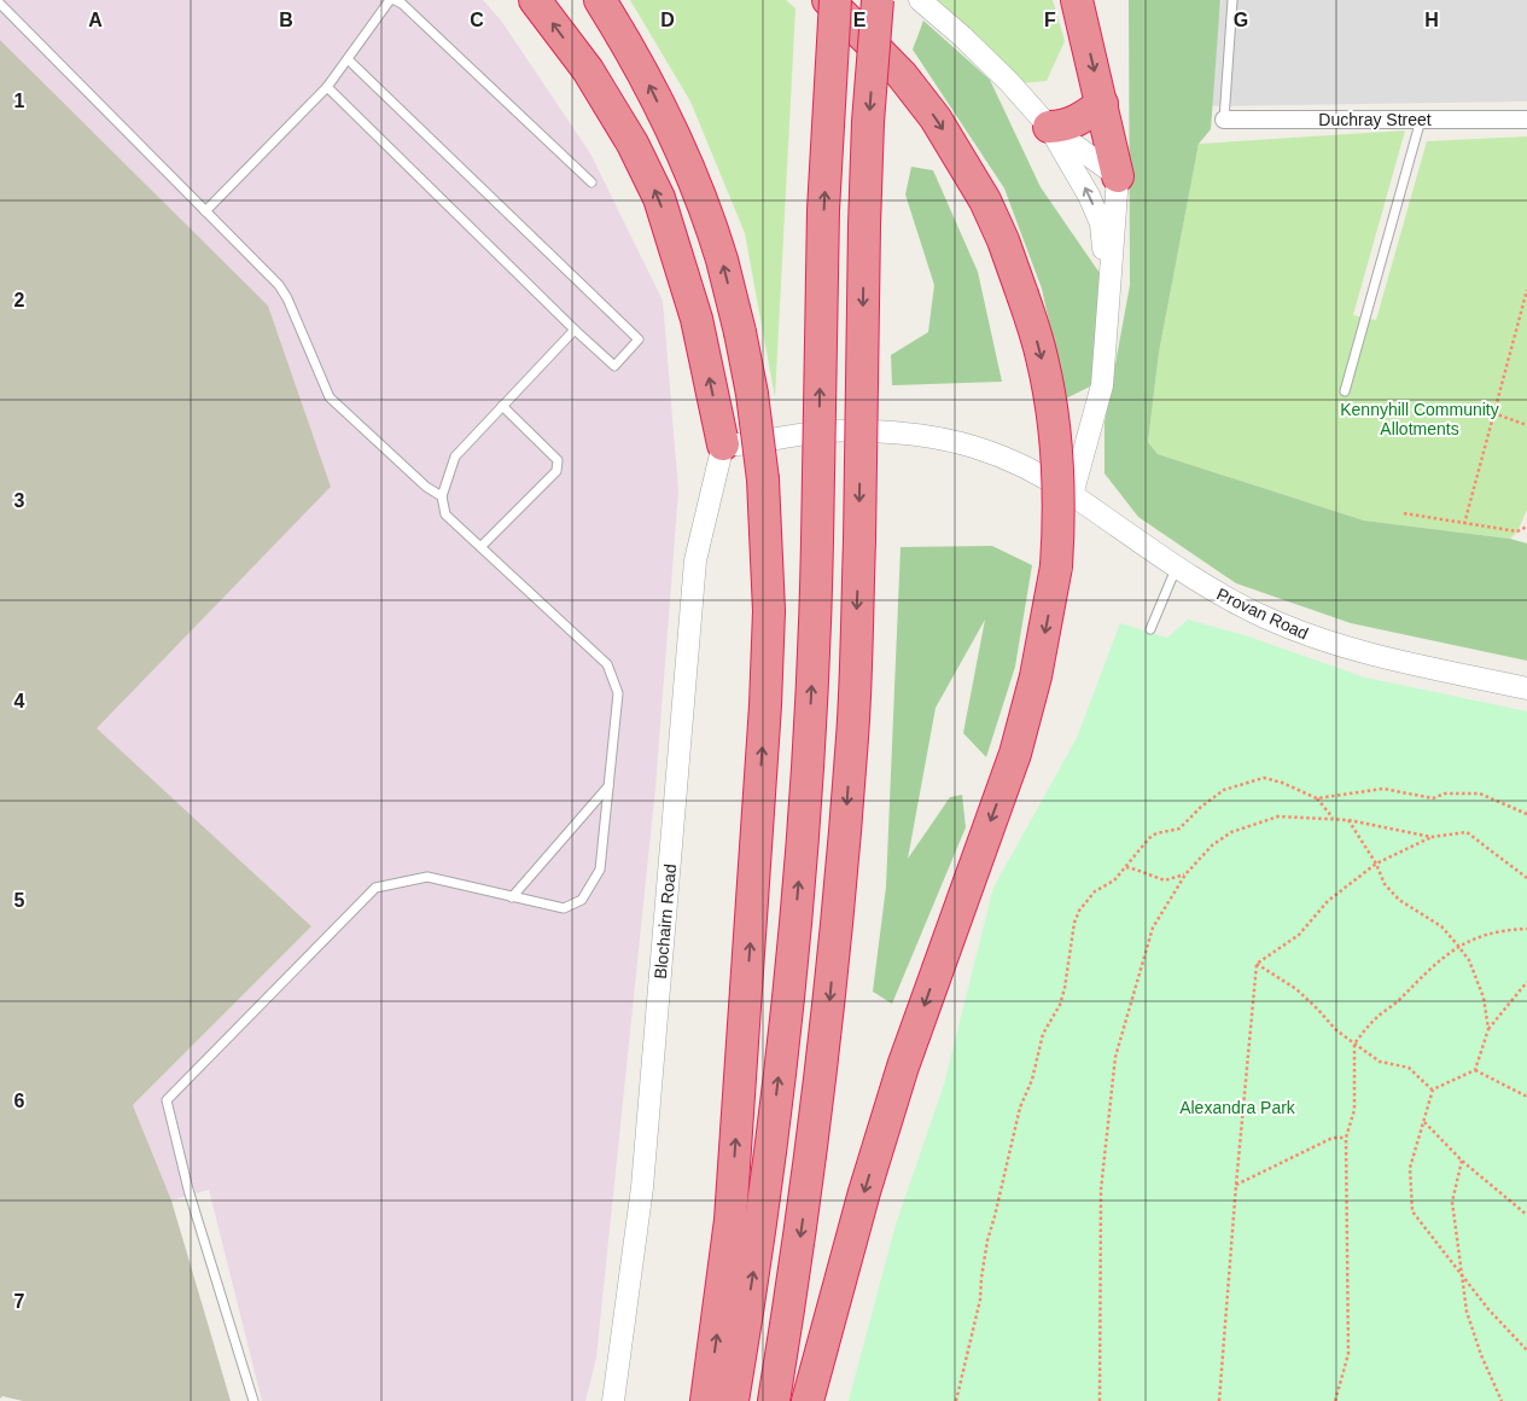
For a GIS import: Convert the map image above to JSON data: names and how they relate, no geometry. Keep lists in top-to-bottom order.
{
  "streets": {
    "street": ["Duchray Street", "Provan Road", "Blochairn Road"]
  },
  "crossings": [
    ["Provan Road", "Blochairn Road"]
  ],
  "parks": ["Kennyhill Community Allotments", "Alexandra Park"],
  "grid": {
    "columns": [
      "A",
      "B",
      "C",
      "D",
      "E",
      "F",
      "G",
      "H"
    ],
    "rows": [
      "1",
      "2",
      "3",
      "4",
      "5",
      "6",
      "7"
    ]
  }
}
